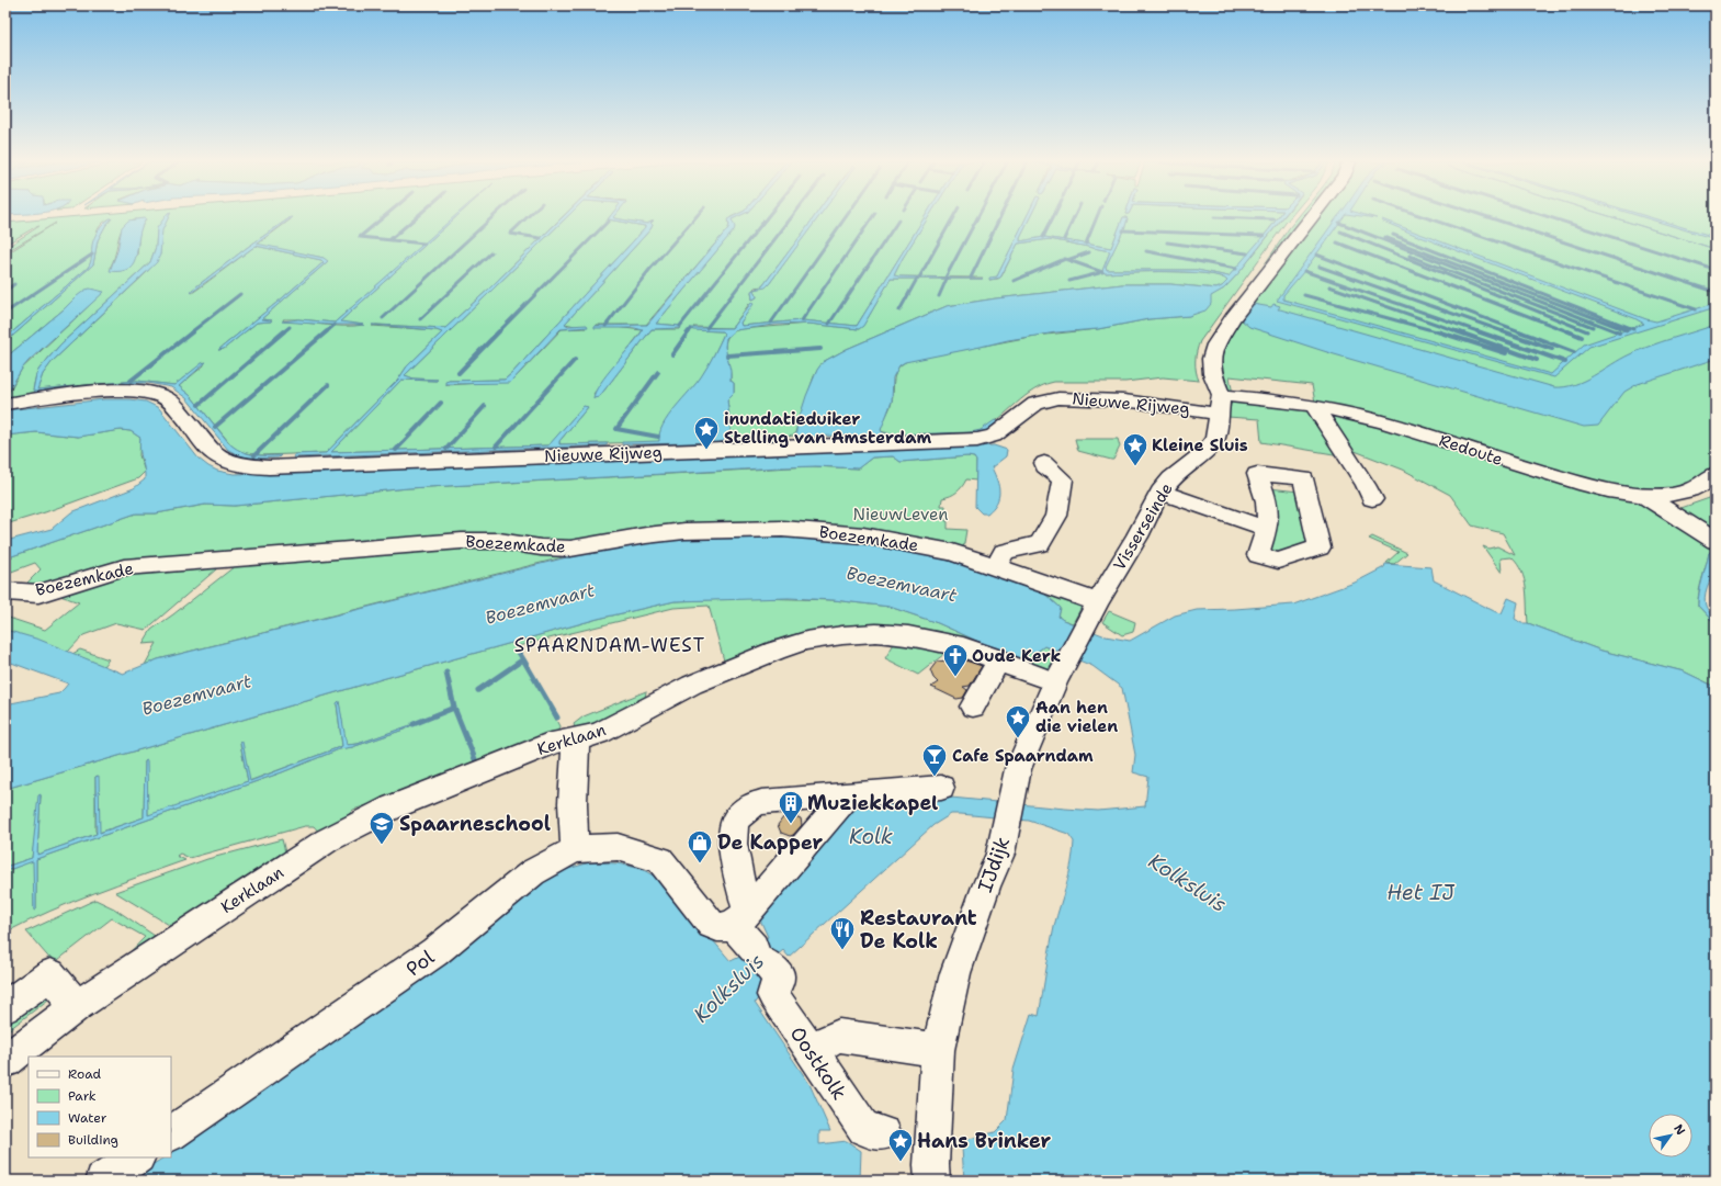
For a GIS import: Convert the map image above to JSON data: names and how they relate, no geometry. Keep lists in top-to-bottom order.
{
  "streets": {
    "street": [
      "Nieuwe Rijweg",
      "Redoute",
      "Visserseinde",
      "Boezemkade",
      "Kerklaan",
      "IJdijk",
      "Pol",
      "Oostkolk"
    ]
  },
  "crossings": [
    ["Nieuwe Rijweg", "Redoute"],
    ["Nieuwe Rijweg", "Visserseinde"],
    ["Redoute", "Visserseinde"],
    ["Visserseinde", "Boezemkade"],
    ["Visserseinde", "IJdijk"],
    ["Kerklaan", "IJdijk"]
  ],
  "districts": ["SPAARNDAM-WEST"],
  "water": [
    "Boezemvaart",
    "Kolk",
    "Kolksluis",
    "Het IJ"
  ],
  "parks": ["NieuwLeven"],
  "places": {
    "place": [
      "inundatieduiker Stelling van Amsterdam",
      "Kleine Sluis",
      "Aan hen die vielen",
      "Hans Brinker"
    ],
    "church": ["Oude Kerk"],
    "bar": ["Cafe Spaarndam"],
    "building": ["Muziekkapel"],
    "school or university": ["Spaarneschool"],
    "shop": ["De Kapper"],
    "restaurant": ["Restaurant De Kolk"]
  },
  "legend": [
    "Road",
    "Park",
    "Water",
    "Building"
  ],
  "north": "top right"
}
